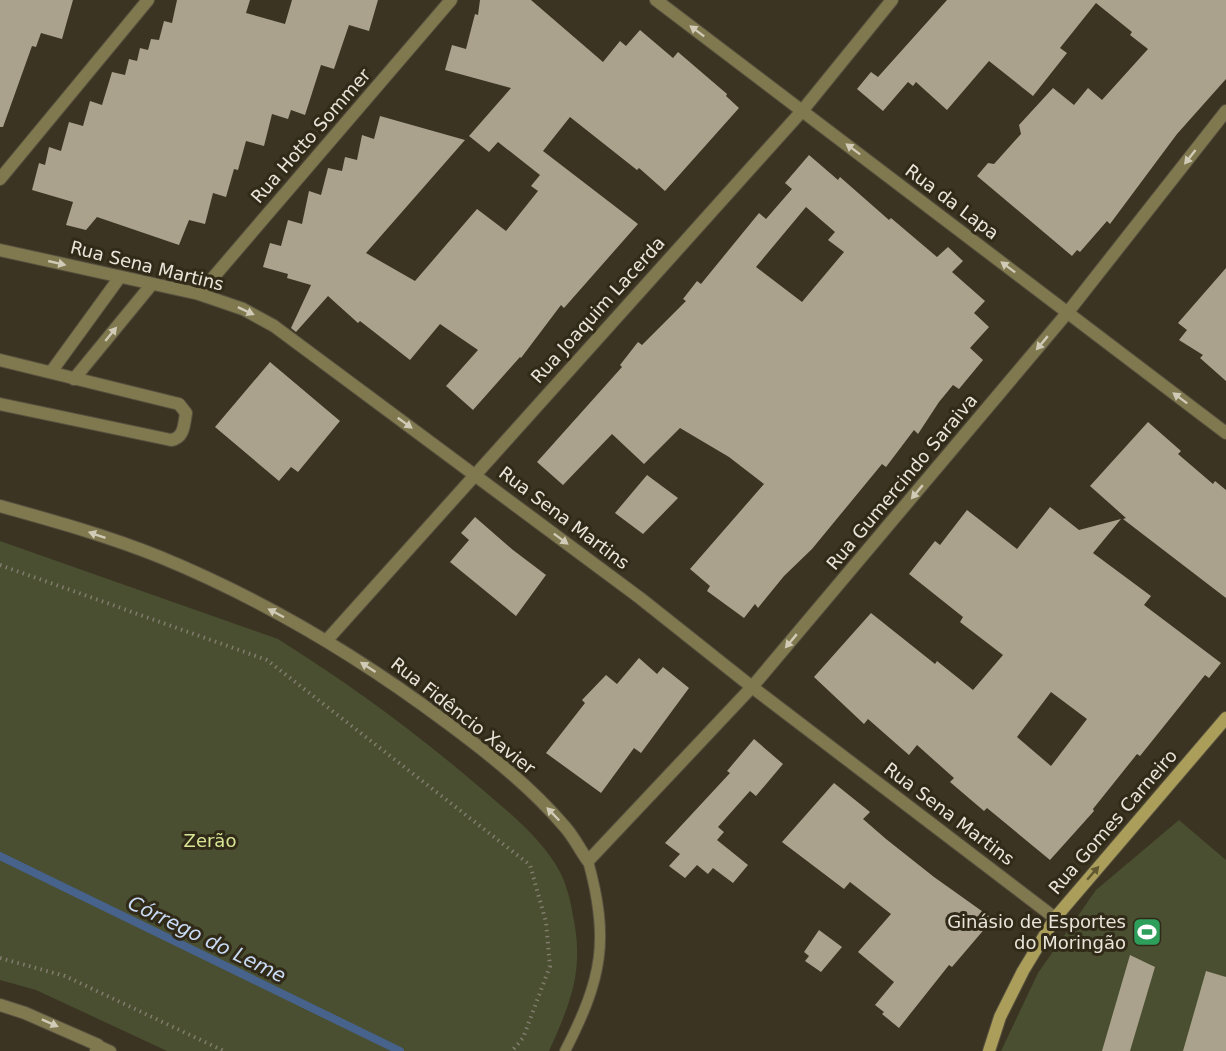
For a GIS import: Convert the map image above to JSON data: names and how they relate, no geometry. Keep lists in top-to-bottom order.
{
  "streets": {
    "street": [
      "Rua Hotto Sommer",
      "Rua da Lapa",
      "Rua Sena Martins",
      "Rua Joaquim Lacerda",
      "Rua Gumercindo Saraiva",
      "Rua Fidêncio Xavier",
      "Rua Gomes Carneiro"
    ]
  },
  "crossings": [
    ["Rua Hotto Sommer", "Rua Sena Martins"],
    ["Rua da Lapa", "Rua Joaquim Lacerda"],
    ["Rua da Lapa", "Rua Gumercindo Saraiva"],
    ["Rua Sena Martins", "Rua Joaquim Lacerda"],
    ["Rua Sena Martins", "Rua Gumercindo Saraiva"],
    ["Rua Sena Martins", "Rua Gomes Carneiro"],
    ["Rua Joaquim Lacerda", "Rua Fidêncio Xavier"],
    ["Rua Gumercindo Saraiva", "Rua Fidêncio Xavier"]
  ],
  "one_way": [
    "Rua da Lapa",
    "Rua Sena Martins",
    "Rua Gumercindo Saraiva",
    "Rua Fidêncio Xavier",
    "Rua Gomes Carneiro"
  ],
  "water": ["Córrego do Leme"],
  "parks": ["Zerão"],
  "places": {
    "sports": ["Ginásio de Esportes do Moringão"]
  }
}
